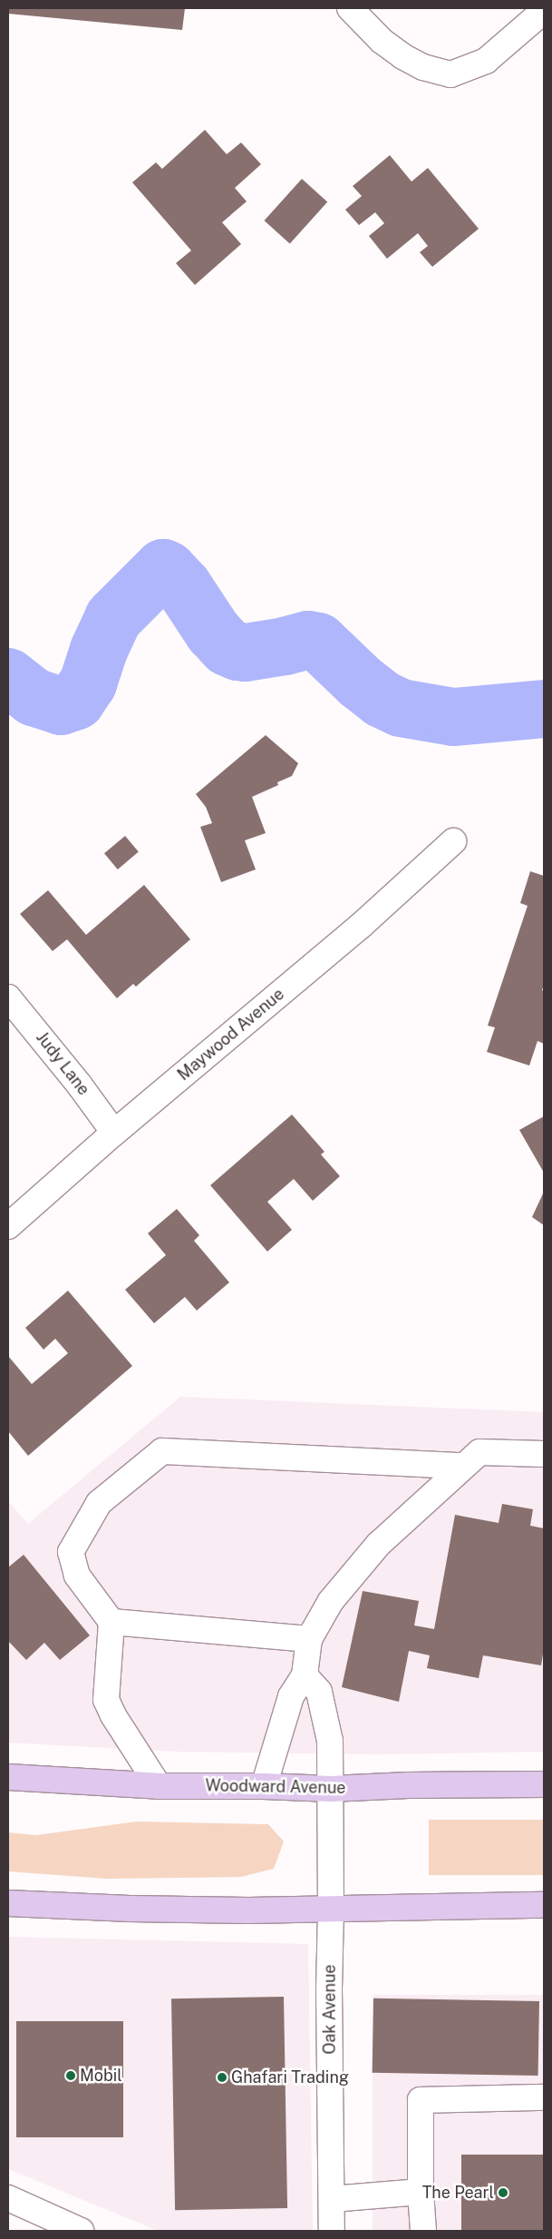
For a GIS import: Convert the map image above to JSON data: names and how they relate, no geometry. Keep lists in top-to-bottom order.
{
  "streets": {
    "main road": ["Woodward Avenue"],
    "street": ["Maywood Avenue", "Judy Lane", "Oak Avenue"]
  },
  "crossings": [
    ["Maywood Avenue", "Judy Lane"],
    ["Woodward Avenue", "Oak Avenue"]
  ],
  "places": ["Mobil", "Ghafari Trading", "The Pearl"]
}
